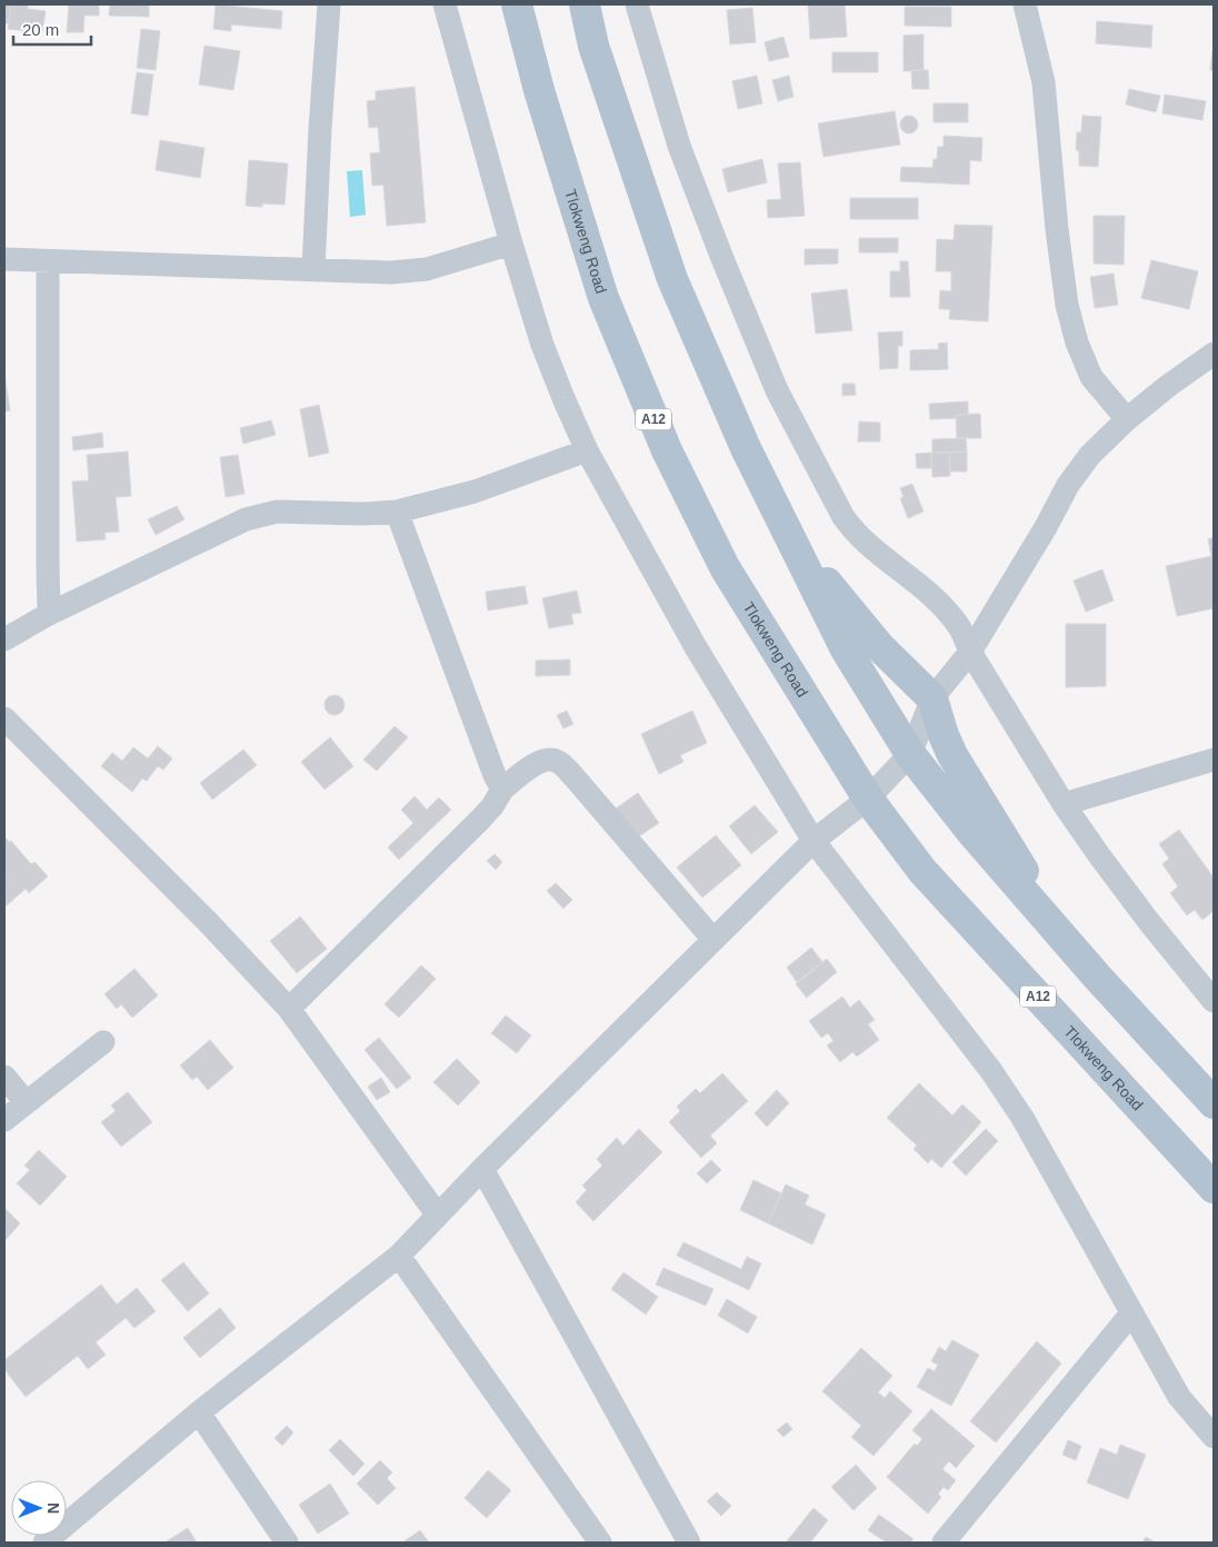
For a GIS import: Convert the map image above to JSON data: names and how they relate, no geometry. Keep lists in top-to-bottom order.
{
  "streets": {
    "main road": ["Tlokweng Road", "A12"]
  },
  "scale_bar": "20 m",
  "north": "right"
}
